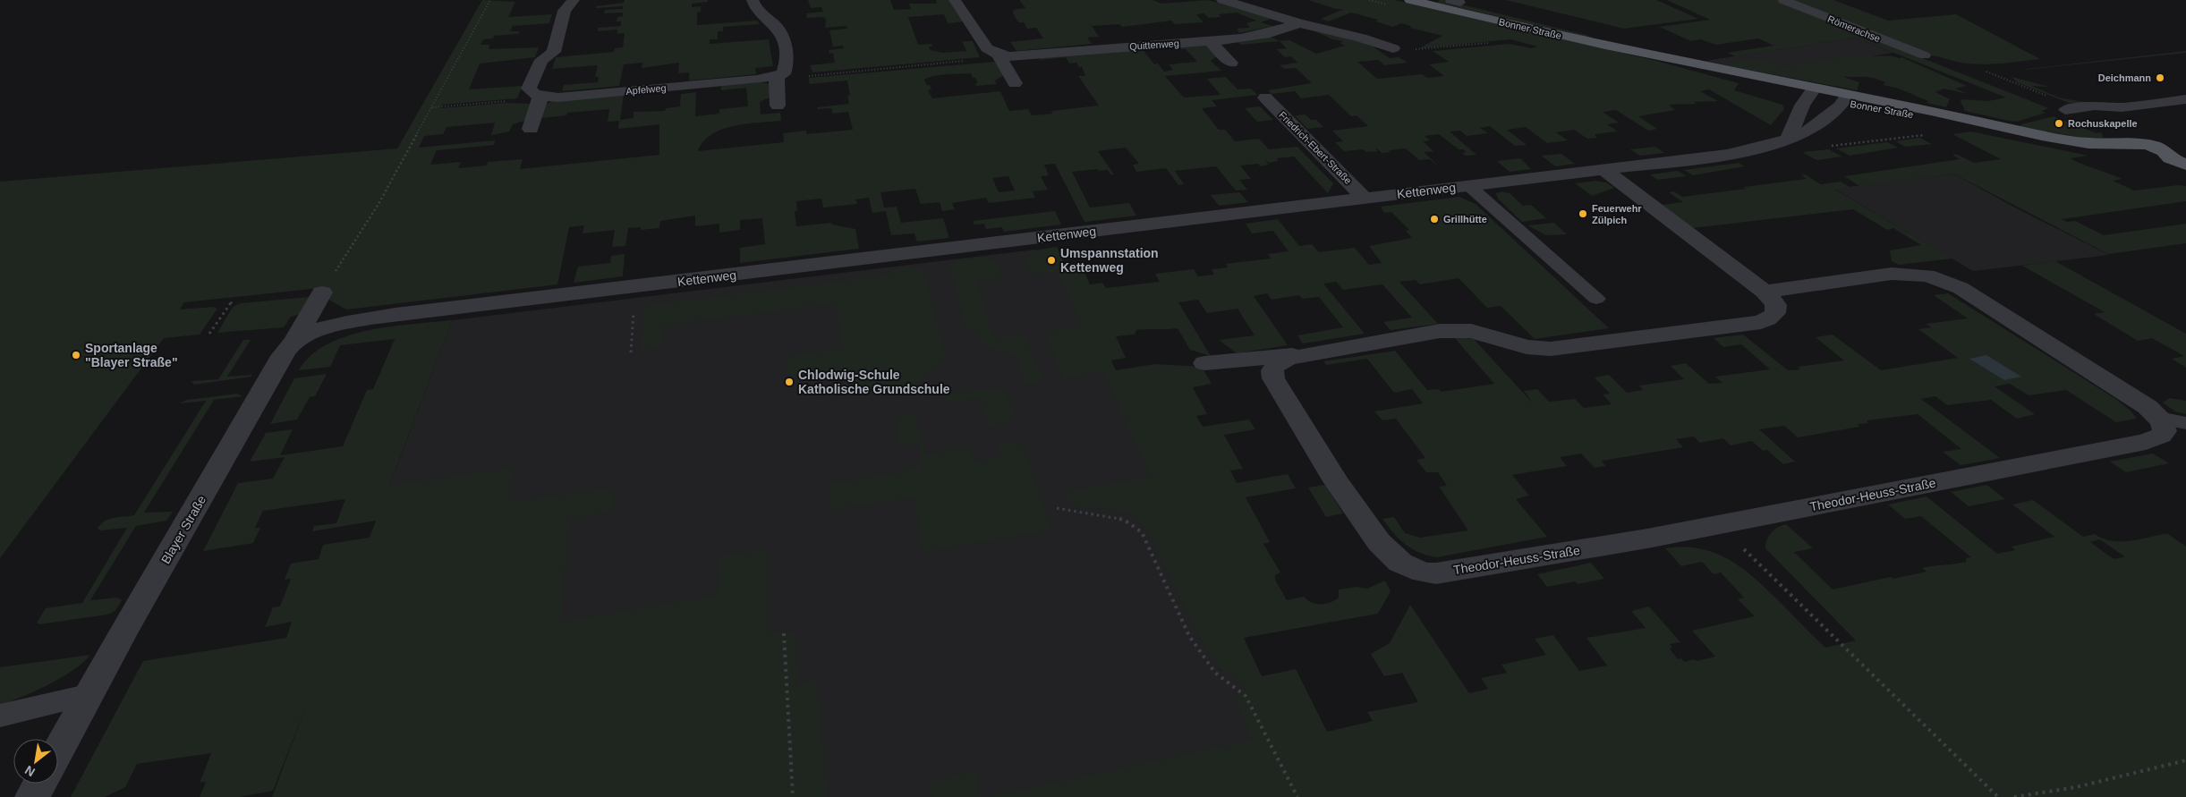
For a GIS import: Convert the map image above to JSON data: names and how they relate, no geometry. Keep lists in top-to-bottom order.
{
  "streets": {
    "main road": ["Bonner Straße"],
    "street": [
      "Quittenweg",
      "Apfelweg",
      "Friedrich-Ebert-Straße",
      "Kettenweg",
      "Theodor-Heuss-Straße",
      "Blayer Straße"
    ],
    "lane": ["Römerachse"]
  },
  "crossings": [
    ["Bonner Straße", "Kettenweg"],
    ["Friedrich-Ebert-Straße", "Kettenweg"],
    ["Kettenweg", "Theodor-Heuss-Straße"],
    ["Kettenweg", "Blayer Straße"]
  ],
  "places": [
    "Deichmann",
    "Rochuskapelle",
    "Feuerwehr Zülpich",
    "Grillhütte",
    "Umspannstation Kettenweg",
    "Sportanlage \"Blayer Straße\"",
    "Chlodwig-Schule Katholische Grundschule"
  ],
  "north": "bottom left"
}
